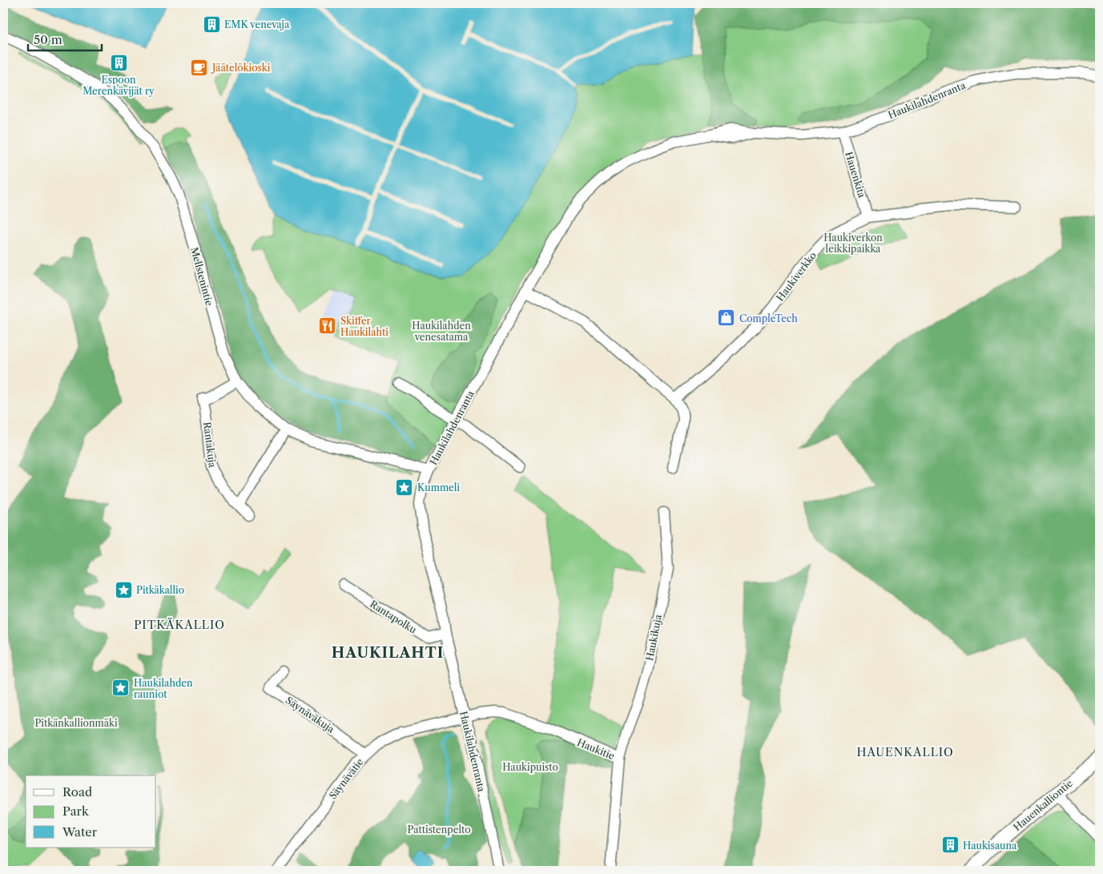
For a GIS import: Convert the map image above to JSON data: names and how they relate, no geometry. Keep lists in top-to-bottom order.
{
  "streets": {
    "main road": ["Hauenkalliontie"],
    "street": [
      "Haukilahdenranta",
      "Hauenkita",
      "Mellstenintie",
      "Haukiverkko",
      "Rantakuja",
      "Rantapolku",
      "Haukikuja",
      "Säynäväkuja",
      "Haukitie",
      "Säynävätie"
    ]
  },
  "crossings": [
    ["Haukilahdenranta", "Hauenkita"],
    ["Haukilahdenranta", "Mellstenintie"],
    ["Haukilahdenranta", "Rantapolku"],
    ["Haukilahdenranta", "Haukitie"],
    ["Haukilahdenranta", "Säynävätie"],
    ["Hauenkita", "Haukiverkko"],
    ["Mellstenintie", "Rantakuja"],
    ["Haukikuja", "Haukitie"],
    ["Säynäväkuja", "Säynävätie"],
    ["Haukitie", "Säynävätie"]
  ],
  "districts": ["PITKÄKALLIO", "HAUKILAHTI", "HAUENKALLIO"],
  "parks": [
    "Haukiverkon leikkipaikka",
    "Haukilahden venesatama",
    "Pitkänkallionmäki",
    "Haukipuisto",
    "Pattistenpelto"
  ],
  "places": {
    "building": ["EMK venevaja", "Espoon Merenkävijät ry", "Haukisauna"],
    "cafe": ["Jäätelökioski"],
    "shop": ["CompleTech"],
    "restaurant": ["Skiffer Haukilahti"],
    "place": ["Kummeli", "Pitkäkallio", "Haukilahden rauniot"]
  },
  "legend": ["Road", "Park", "Water"],
  "scale_bar": "50 m"
}
